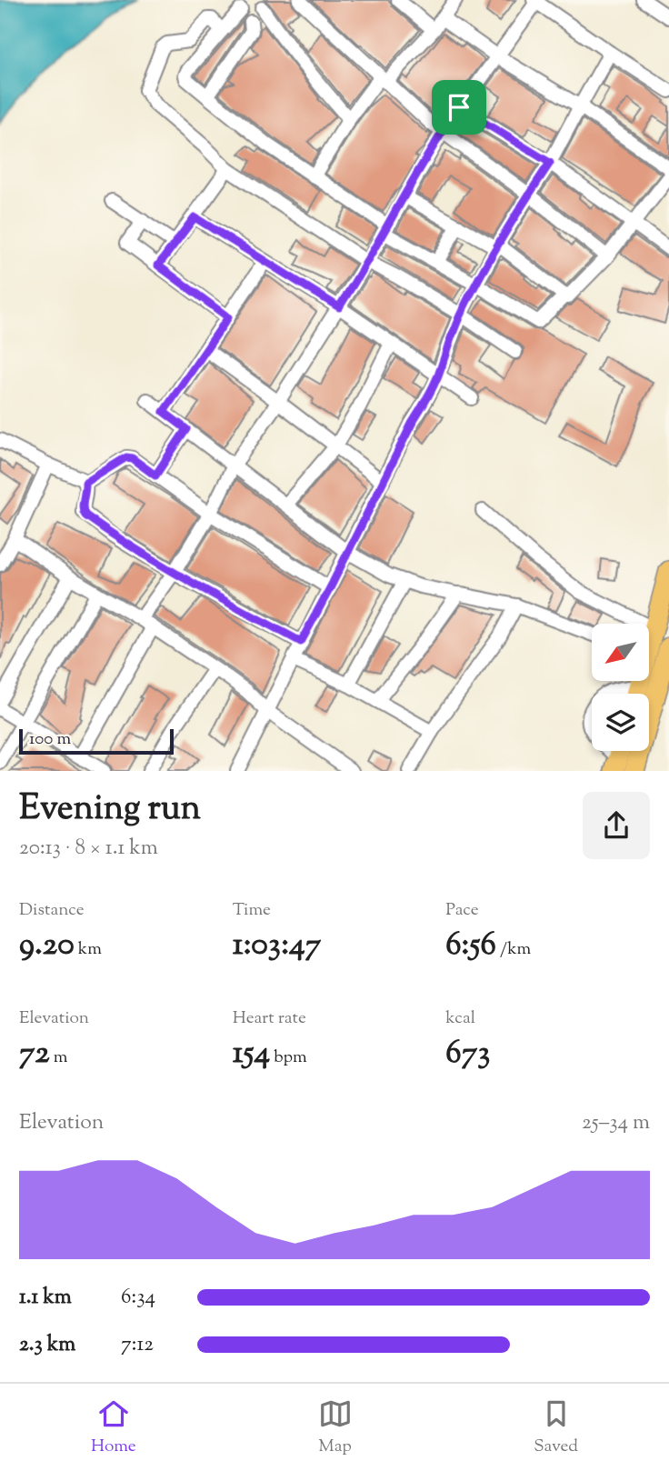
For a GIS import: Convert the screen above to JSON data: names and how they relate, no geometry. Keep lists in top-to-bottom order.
{
  "scale_bar": "100 m",
  "north": "bottom left",
  "page": {
    "scale": "100 m",
    "heading": ["Evening run", "20:13 · 8 × 1.1 km"],
    "stats": [
      ["Distance", "9.20 km"],
      ["Time", "1:03:47"],
      ["Pace", "6:56 /km"],
      ["Elevation", "72 m"],
      ["Heart rate", "154 bpm"],
      ["kcal", "673"]
    ],
    "chart": ["Elevation", "25–34 m"],
    "list": [
      {
        "name": "1.1 km",
        "note": "6:34"
      },
      {
        "name": "2.3 km",
        "note": "7:12"
      }
    ],
    "tabs": ["Home", "Map", "Saved"]
  }
}
